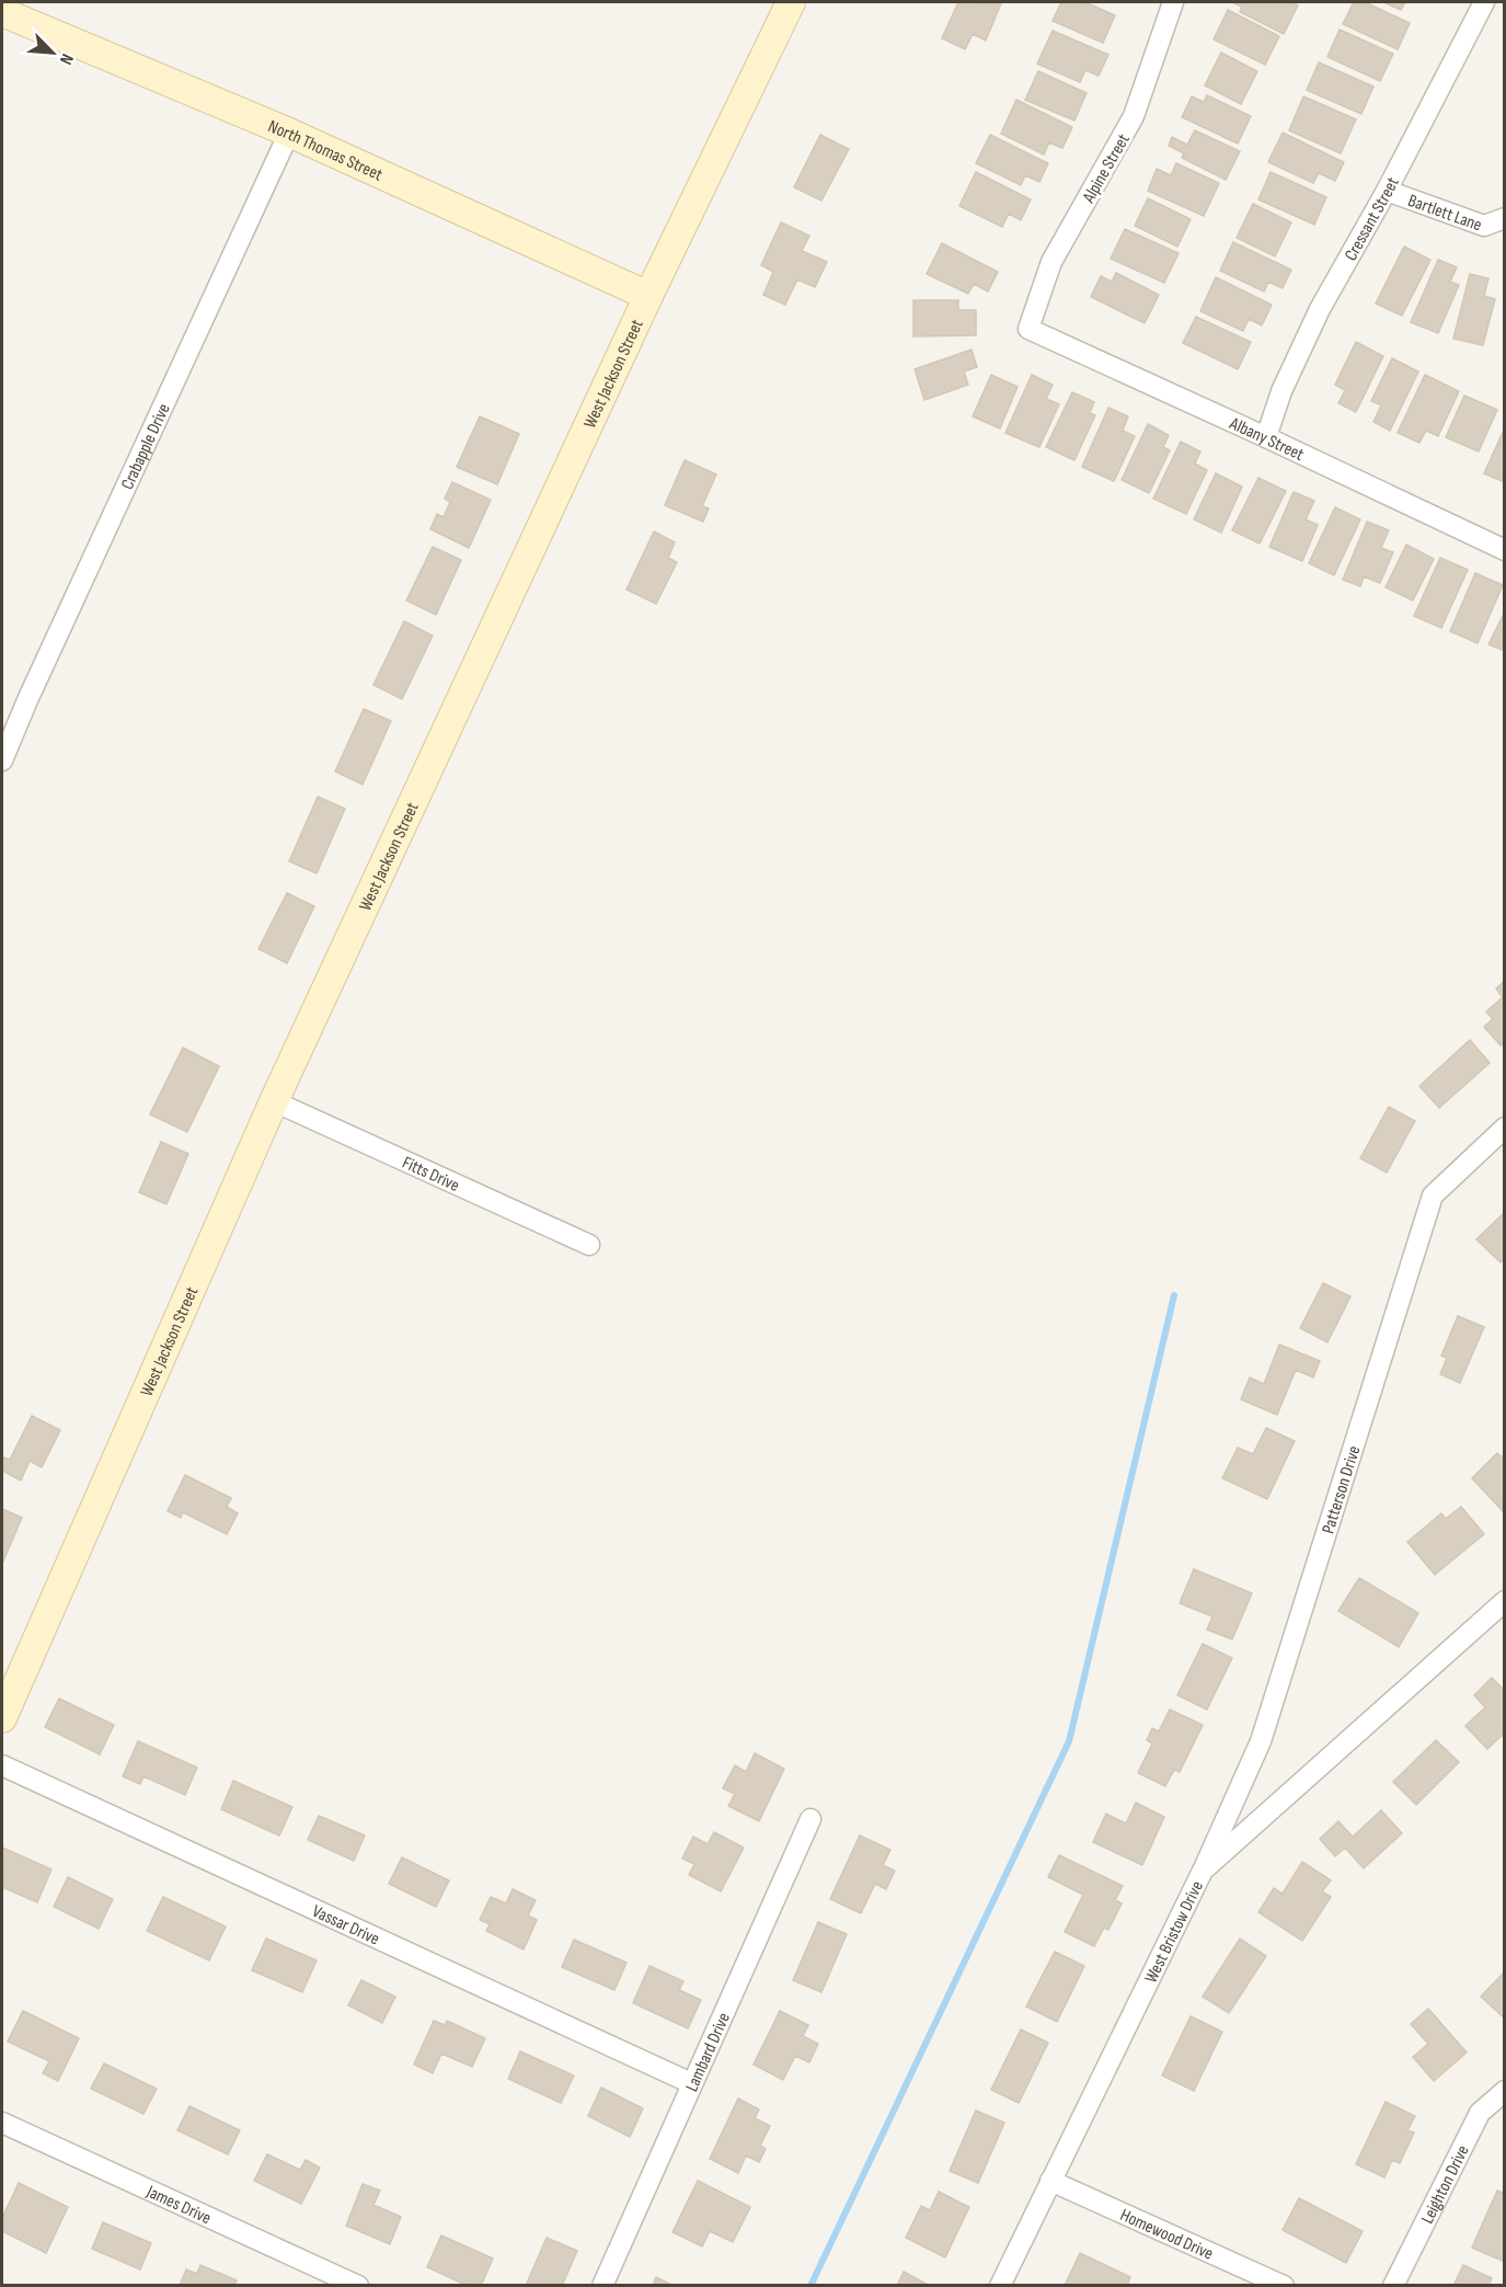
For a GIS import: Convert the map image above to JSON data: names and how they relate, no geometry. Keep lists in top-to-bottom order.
{
  "streets": {
    "street": [
      "North Thomas Street",
      "Alpine Street",
      "Bartlett Lane",
      "Cressant Street",
      "West Jackson Street",
      "Albany Street",
      "Crabapple Drive",
      "Fitts Drive",
      "Patterson Drive",
      "Vassar Drive",
      "West Bristow Drive",
      "Lambard Drive",
      "Leighton Drive",
      "James Drive",
      "Homewood Drive"
    ]
  },
  "crossings": [
    ["North Thomas Street", "West Jackson Street"],
    ["North Thomas Street", "Crabapple Drive"],
    ["Alpine Street", "Albany Street"],
    ["Bartlett Lane", "Cressant Street"],
    ["Cressant Street", "Albany Street"],
    ["West Jackson Street", "Fitts Drive"],
    ["Patterson Drive", "West Bristow Drive"],
    ["Vassar Drive", "Lambard Drive"],
    ["West Bristow Drive", "Homewood Drive"]
  ],
  "north": "bottom right"
}
